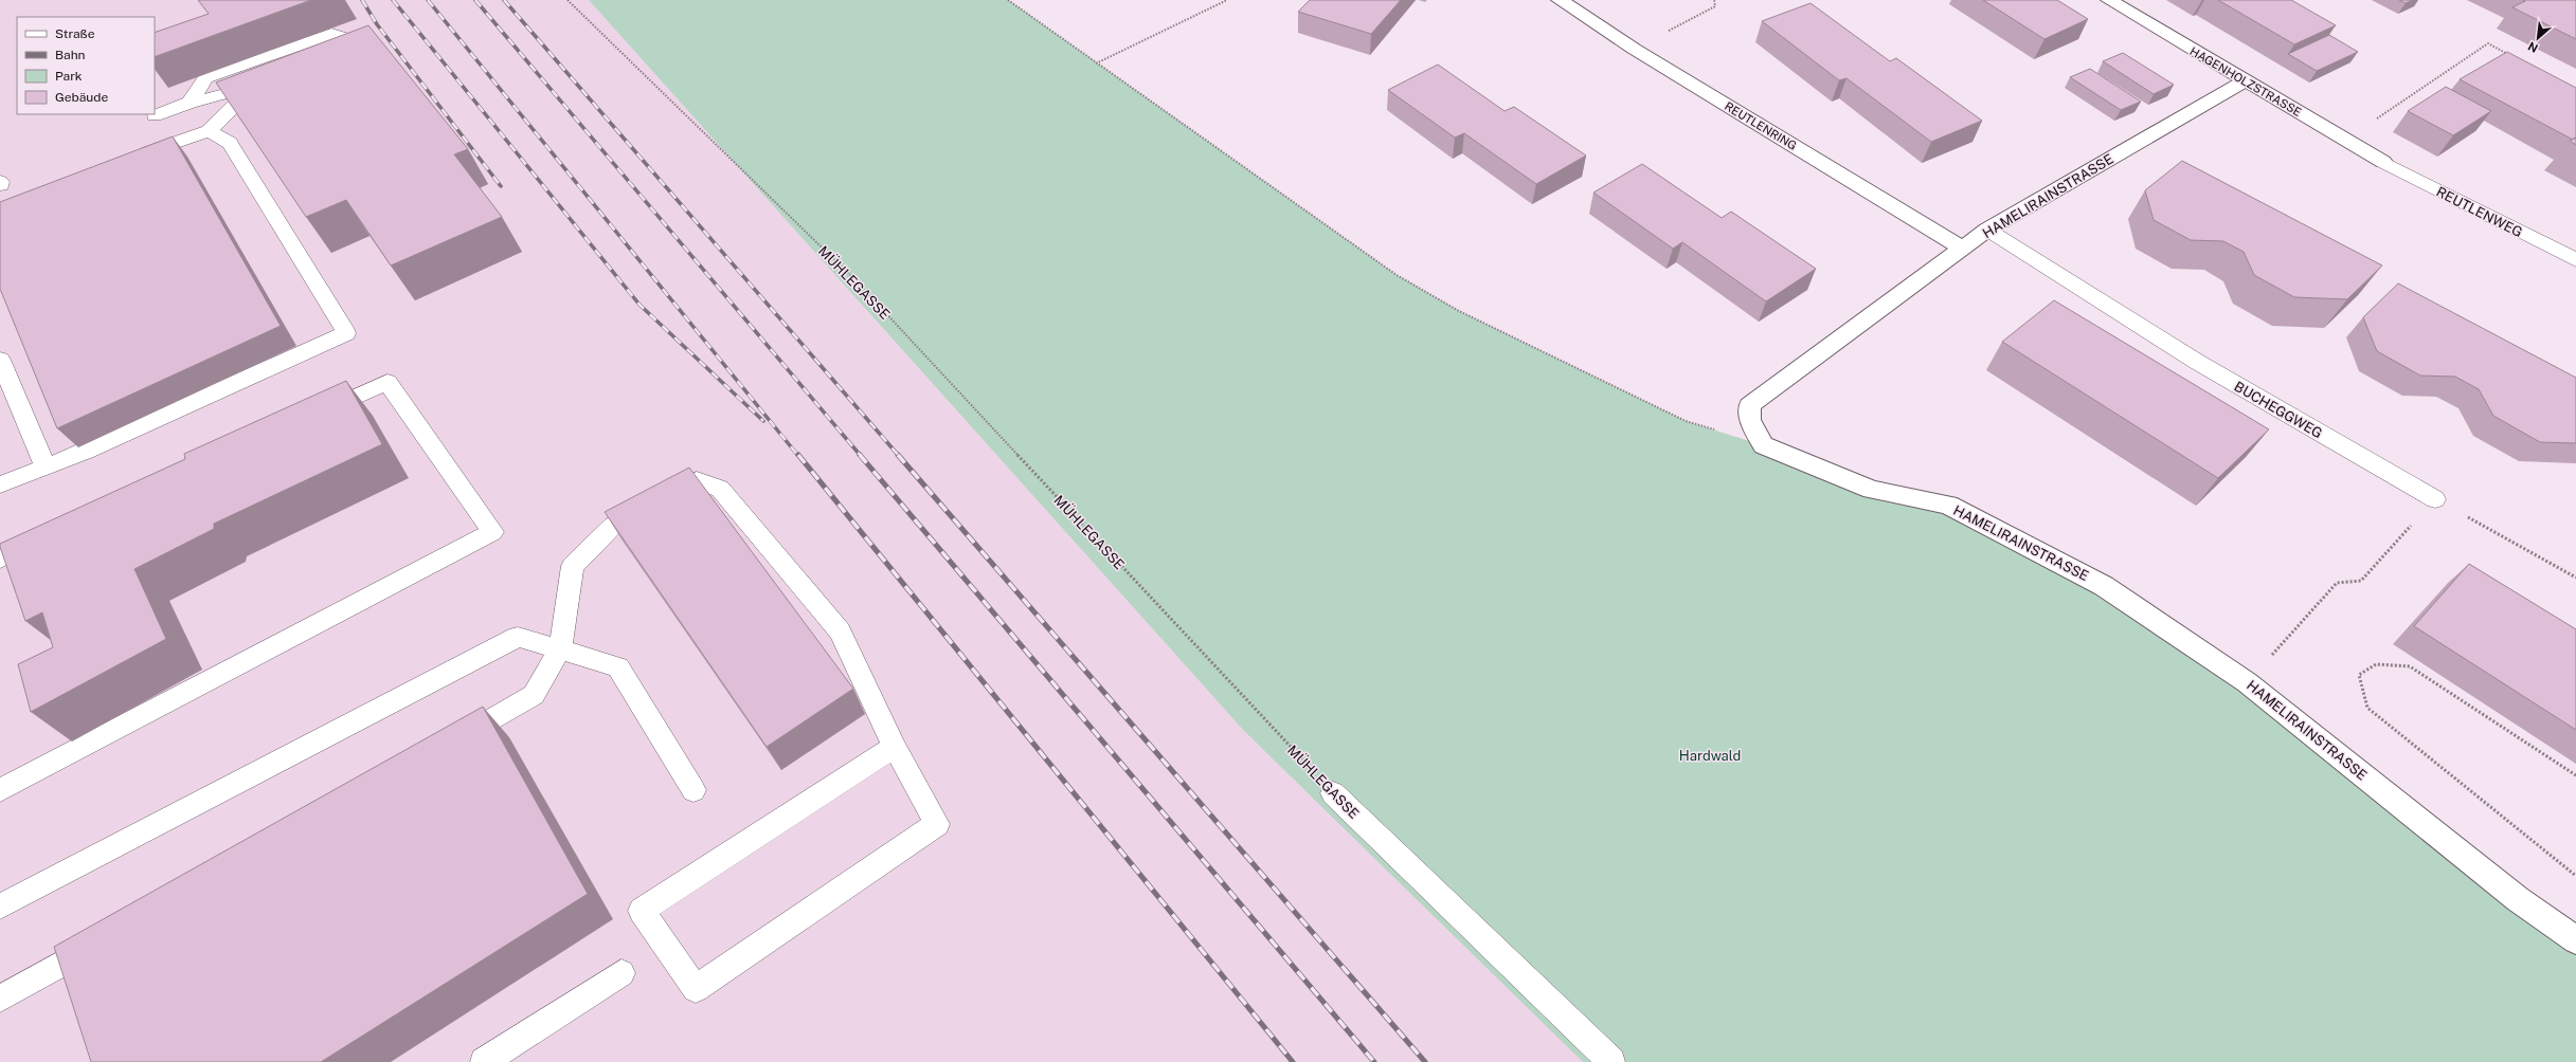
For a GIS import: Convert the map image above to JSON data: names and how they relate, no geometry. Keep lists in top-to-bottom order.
{
  "streets": {
    "street": ["HAGENHOLZSTRASSE", "REUTLENRING", "HAMELIRAINSTRASSE"],
    "lane": ["REUTLENWEG", "MÜHLEGASSE", "BUCHEGGWEG"]
  },
  "crossings": [
    ["HAGENHOLZSTRASSE", "HAMELIRAINSTRASSE"],
    ["HAGENHOLZSTRASSE", "REUTLENWEG"],
    ["REUTLENRING", "HAMELIRAINSTRASSE"],
    ["HAMELIRAINSTRASSE", "BUCHEGGWEG"]
  ],
  "parks": ["Hardwald"],
  "legend": [
    "Straße",
    "Bahn",
    "Park",
    "Gebäude"
  ],
  "north": "bottom left"
}
